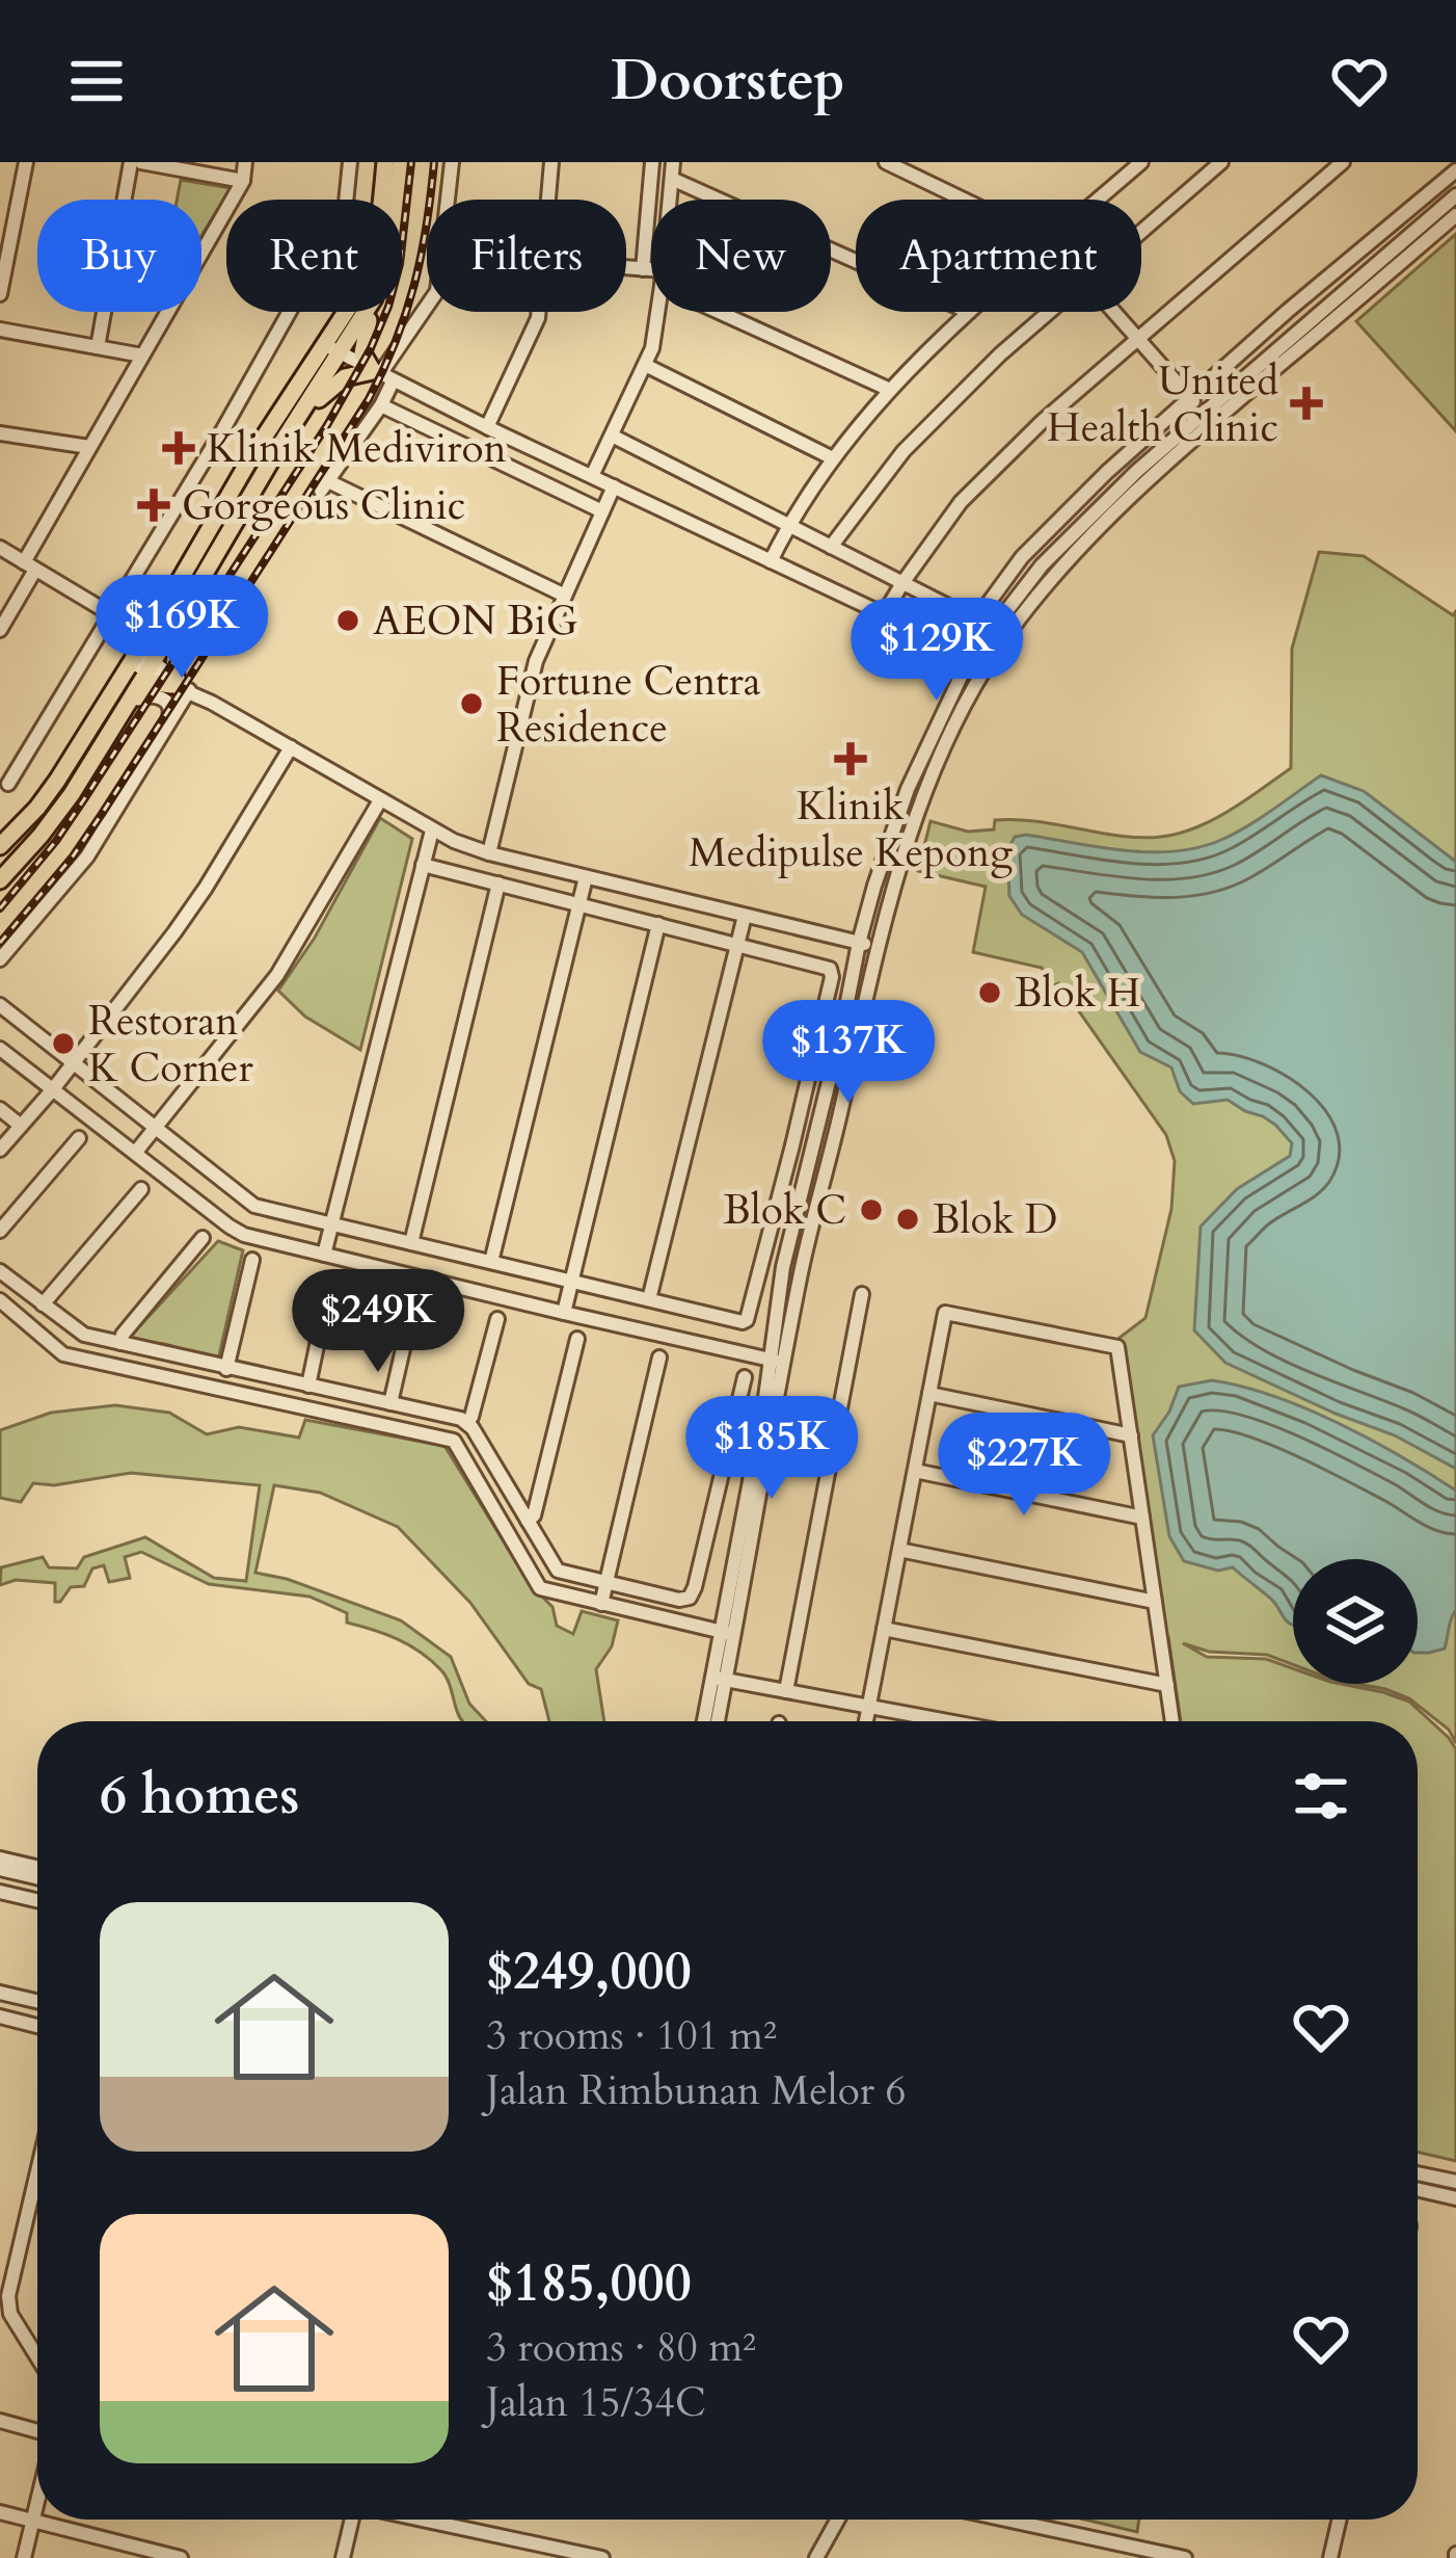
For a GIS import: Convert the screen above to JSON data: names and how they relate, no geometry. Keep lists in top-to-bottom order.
{
  "places": {
    "health": [
      "United Health Clinic",
      "Klinik Mediviron",
      "Gorgeous Clinic",
      "Klinik Medipulse Kepong"
    ],
    "other": [
      "AEON BiG",
      "Fortune Centra Residence",
      "Blok H",
      "Restoran K Corner",
      "Blok C",
      "Blok D"
    ]
  },
  "page": {
    "header": "Doorstep",
    "chip": [
      "Buy",
      "Rent",
      "Filters",
      "New",
      "Apartment"
    ],
    "price": [
      "$169K",
      "$129K",
      "$137K",
      "$249K",
      "$185K",
      "$227K"
    ],
    "heading": "6 homes",
    "list": [
      {
        "name": "$249,000",
        "note": "3 rooms · 101 m² · Jalan Rimbunan Melor 6"
      },
      {
        "name": "$185,000",
        "note": "3 rooms · 80 m² · Jalan 15/34C"
      }
    ]
  }
}
